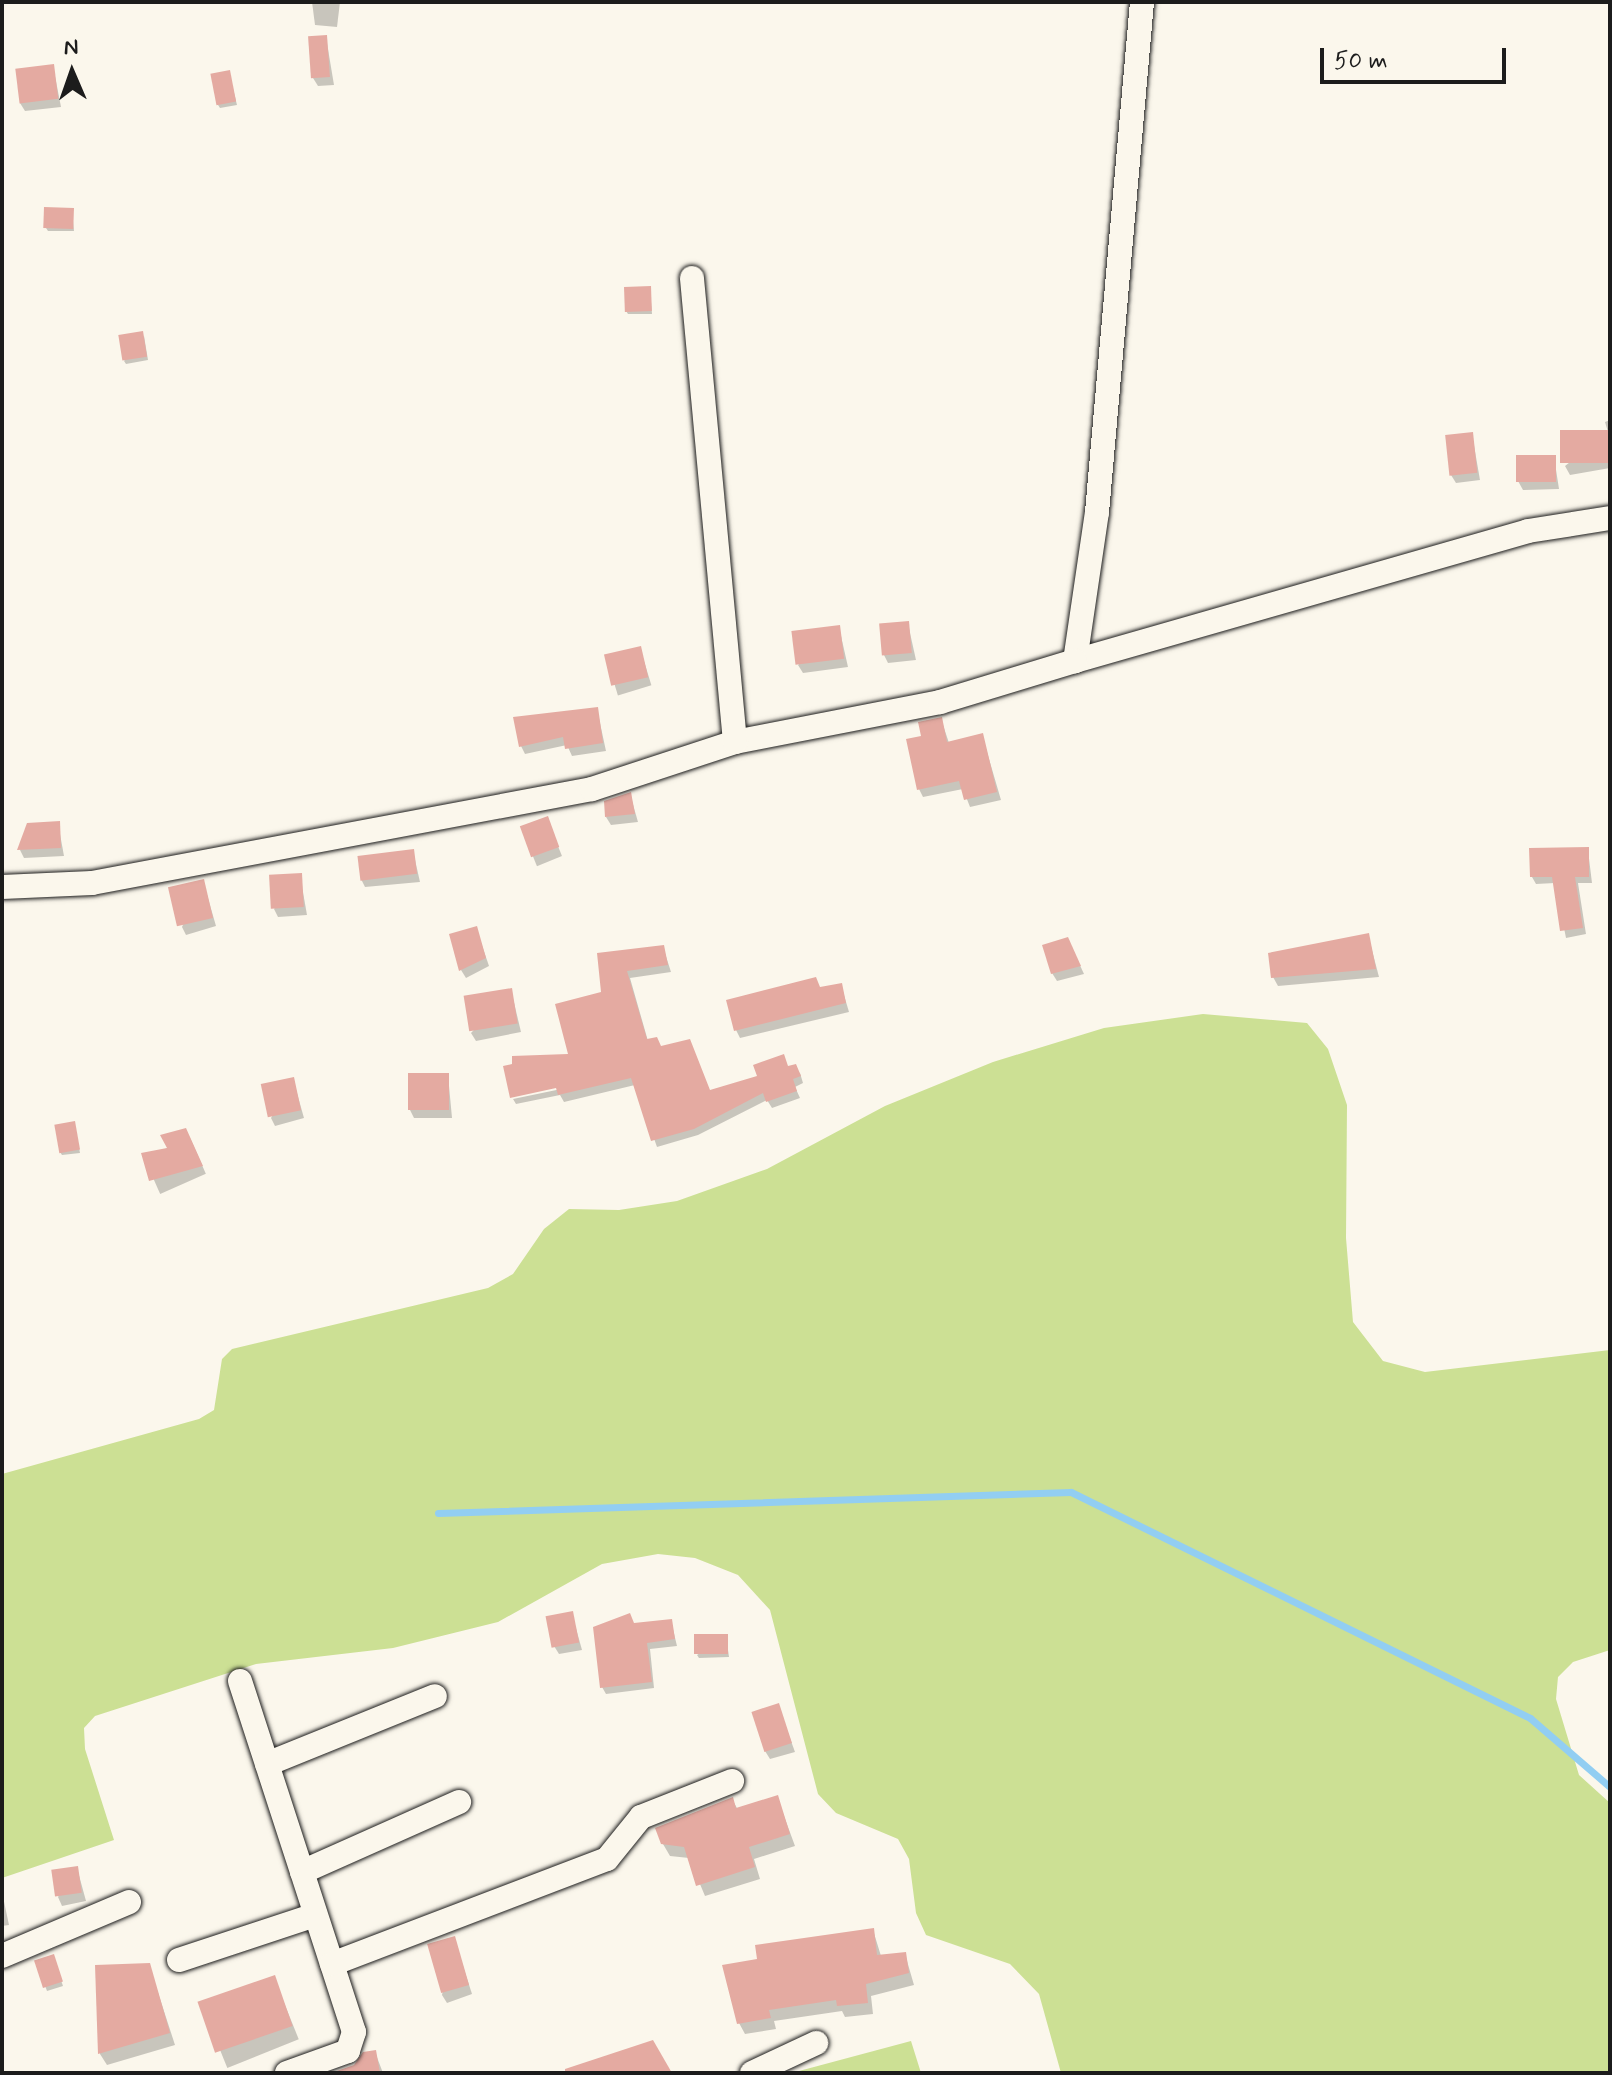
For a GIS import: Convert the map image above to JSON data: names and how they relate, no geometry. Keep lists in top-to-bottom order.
{
  "scale_bar": "50 m",
  "north": "top"
}
